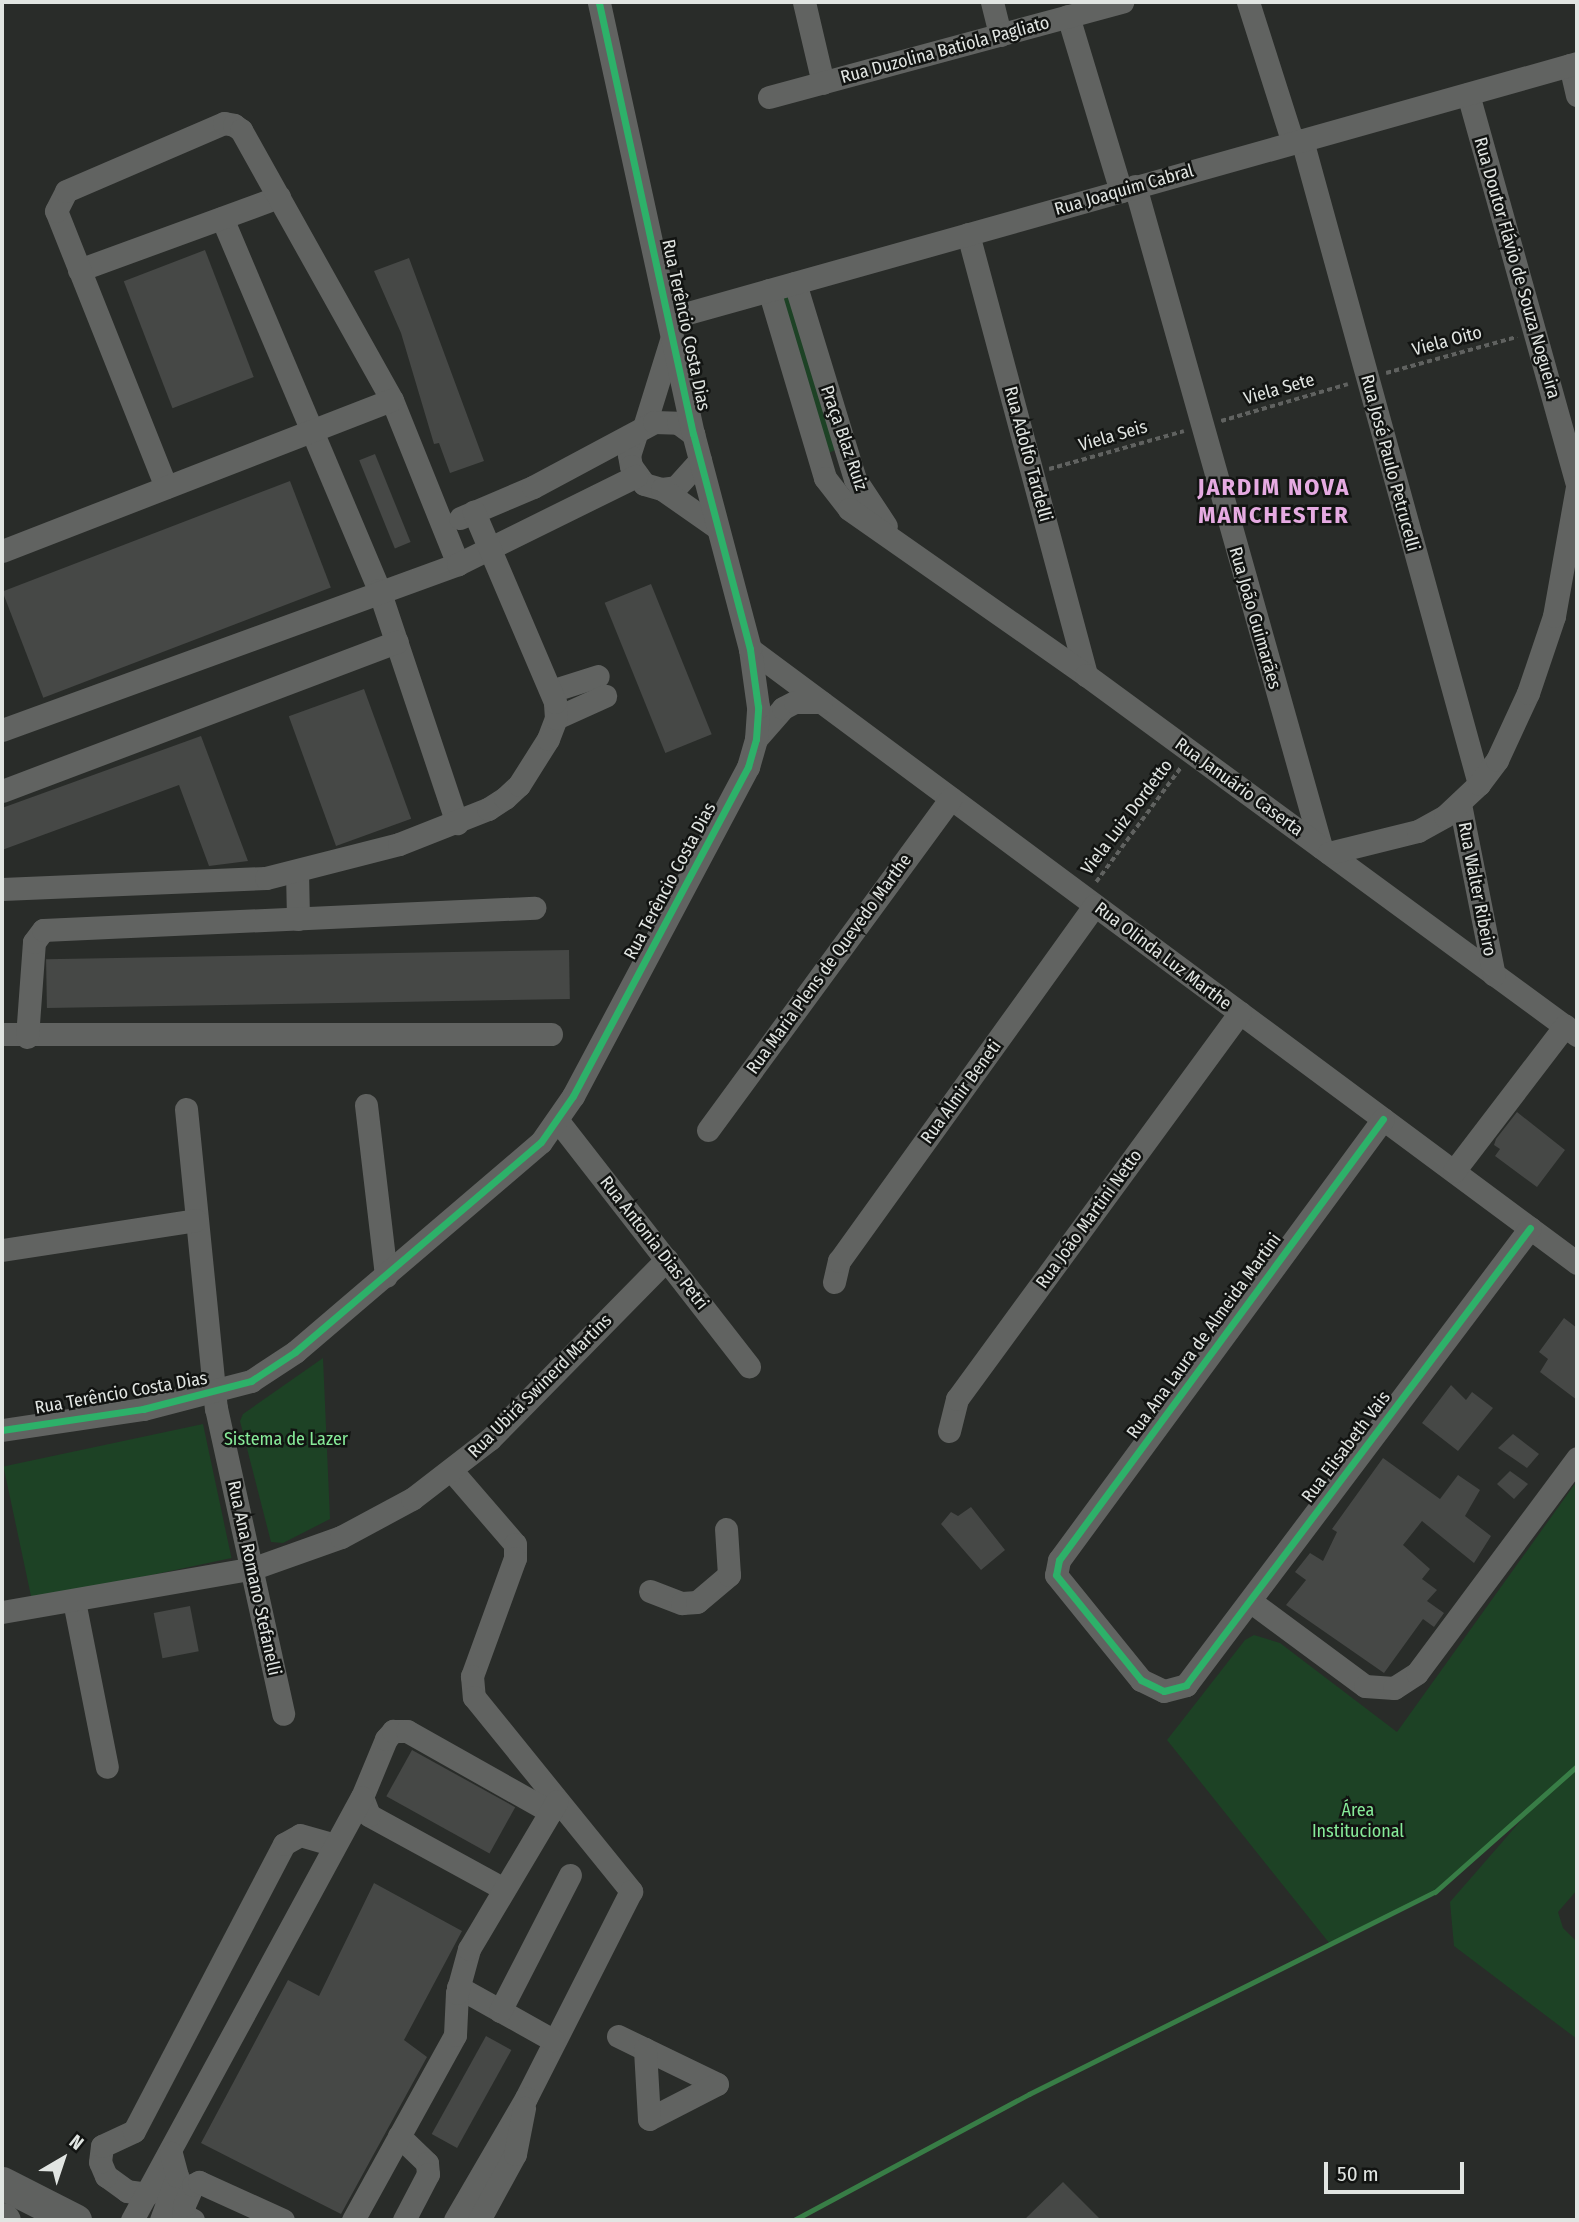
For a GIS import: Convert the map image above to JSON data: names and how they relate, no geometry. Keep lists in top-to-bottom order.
{
  "streets": {
    "street": [
      "Rua Duzolina Batiola Pagliato",
      "Rua Joaquim Cabral",
      "Rua Doutor Flávio de Souza Nogueira",
      "Rua Terêncio Costa Dias",
      "Praça Blaz Ruiz",
      "Rua Adolfo Tardelli",
      "Rua José Paulo Petrucelli",
      "Rua João Guimarães",
      "Rua Januário Caserta",
      "Rua Walter Ribeiro",
      "Rua Olinda Luz Marthe",
      "Rua Maria Plens de Quevedo Marthe",
      "Rua Almir Beneti",
      "Rua João Martini Netto",
      "Rua Antonia Dias Petri",
      "Rua Ana Laura de Almeida Martini",
      "Rua Ubirá Swinerd Martins",
      "Rua Elisabeth Vais",
      "Rua Ana Romano Stefanelli"
    ],
    "path": [
      "Viela Oito",
      "Viela Sete",
      "Viela Seis",
      "Viela Luiz Dordetto"
    ]
  },
  "crossings": [
    ["Rua Duzolina Batiola Pagliato", "Rua João Guimarães"],
    ["Rua Joaquim Cabral", "Rua Doutor Flávio de Souza Nogueira"],
    ["Rua Joaquim Cabral", "Rua Terêncio Costa Dias"],
    ["Rua Joaquim Cabral", "Praça Blaz Ruiz"],
    ["Rua Joaquim Cabral", "Rua Adolfo Tardelli"],
    ["Rua Joaquim Cabral", "Rua José Paulo Petrucelli"],
    ["Rua Joaquim Cabral", "Rua João Guimarães"],
    ["Rua Doutor Flávio de Souza Nogueira", "Viela Oito"],
    ["Rua Terêncio Costa Dias", "Rua Olinda Luz Marthe"],
    ["Rua Terêncio Costa Dias", "Rua Antonia Dias Petri"],
    ["Rua Terêncio Costa Dias", "Rua Ana Romano Stefanelli"],
    ["Viela Oito", "Viela Sete"],
    ["Viela Oito", "Rua José Paulo Petrucelli"],
    ["Viela Sete", "Viela Seis"],
    ["Viela Sete", "Rua José Paulo Petrucelli"],
    ["Viela Sete", "Rua João Guimarães"],
    ["Viela Seis", "Rua Adolfo Tardelli"],
    ["Viela Seis", "Rua João Guimarães"],
    ["Praça Blaz Ruiz", "Rua Januário Caserta"],
    ["Rua Adolfo Tardelli", "Rua Januário Caserta"],
    ["Rua João Guimarães", "Rua Januário Caserta"],
    ["Rua Januário Caserta", "Viela Luiz Dordetto"],
    ["Rua Januário Caserta", "Rua Walter Ribeiro"],
    ["Viela Luiz Dordetto", "Rua Olinda Luz Marthe"],
    ["Viela Luiz Dordetto", "Rua Almir Beneti"],
    ["Rua Olinda Luz Marthe", "Rua Maria Plens de Quevedo Marthe"],
    ["Rua Olinda Luz Marthe", "Rua Almir Beneti"],
    ["Rua Olinda Luz Marthe", "Rua João Martini Netto"],
    ["Rua Olinda Luz Marthe", "Rua Ana Laura de Almeida Martini"],
    ["Rua Olinda Luz Marthe", "Rua Elisabeth Vais"],
    ["Rua Antonia Dias Petri", "Rua Ubirá Swinerd Martins"],
    ["Rua Ana Laura de Almeida Martini", "Rua Elisabeth Vais"],
    ["Rua Ubirá Swinerd Martins", "Rua Ana Romano Stefanelli"]
  ],
  "districts": ["JARDIM NOVA MANCHESTER"],
  "parks": ["Sistema de Lazer", "Área Institucional"],
  "scale_bar": "50 m",
  "north": "top right"
}
